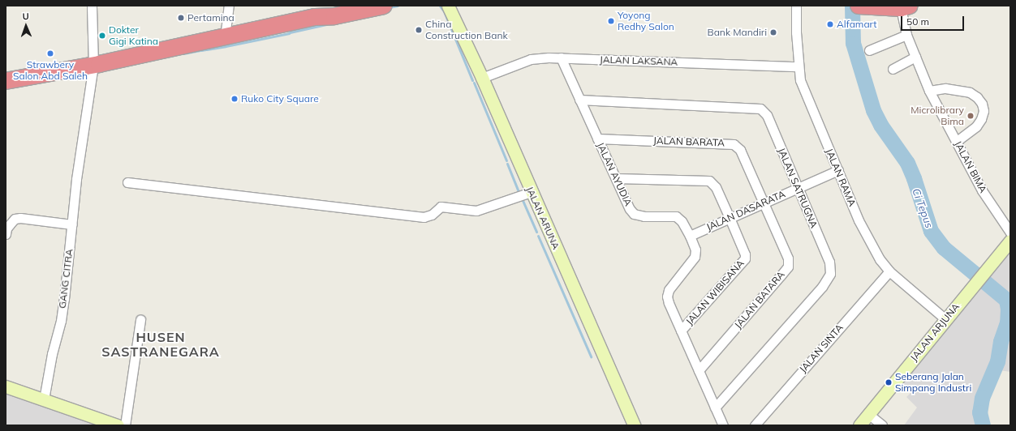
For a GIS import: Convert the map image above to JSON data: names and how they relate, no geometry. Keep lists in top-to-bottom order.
{
  "streets": {
    "street": [
      "JALAN LAKSANA",
      "JALAN BARATA",
      "JALAN BIMA",
      "JALAN AYUDIA",
      "JALAN RAMA",
      "JALAN SATRUGNA",
      "JALAN DASARATA",
      "JALAN ARUNA",
      "GANG CITRA",
      "JALAN WIBISANA",
      "JALAN BATARA",
      "JALAN ARJUNA",
      "JALAN SINTA"
    ]
  },
  "crossings": [
    ["JALAN LAKSANA", "JALAN AYUDIA"],
    ["JALAN LAKSANA", "JALAN RAMA"],
    ["JALAN LAKSANA", "JALAN ARUNA"],
    ["JALAN BARATA", "JALAN AYUDIA"],
    ["JALAN BARATA", "JALAN DASARATA"],
    ["JALAN BARATA", "JALAN BATARA"],
    ["JALAN AYUDIA", "JALAN SATRUGNA"],
    ["JALAN AYUDIA", "JALAN DASARATA"],
    ["JALAN AYUDIA", "JALAN WIBISANA"],
    ["JALAN AYUDIA", "JALAN BATARA"],
    ["JALAN RAMA", "JALAN DASARATA"],
    ["JALAN RAMA", "JALAN ARJUNA"],
    ["JALAN RAMA", "JALAN SINTA"],
    ["JALAN SATRUGNA", "JALAN DASARATA"],
    ["JALAN DASARATA", "JALAN WIBISANA"],
    ["JALAN DASARATA", "JALAN BATARA"]
  ],
  "districts": ["HUSEN SASTRANEGARA"],
  "water": ["Ci Tepus"],
  "places": [
    "Pertamina",
    "Yoyong Redhy Salon",
    "Alfamart",
    "China Construction Bank",
    "Bank Mandiri",
    "Dokter Gigi Katina",
    "Strawbery Salon Abd Saleh",
    "Ruko City Square",
    "Microlibrary Bima",
    "Seberang Jalan Simpang Industri"
  ],
  "scale_bar": "50 m",
  "north": "top"
}
